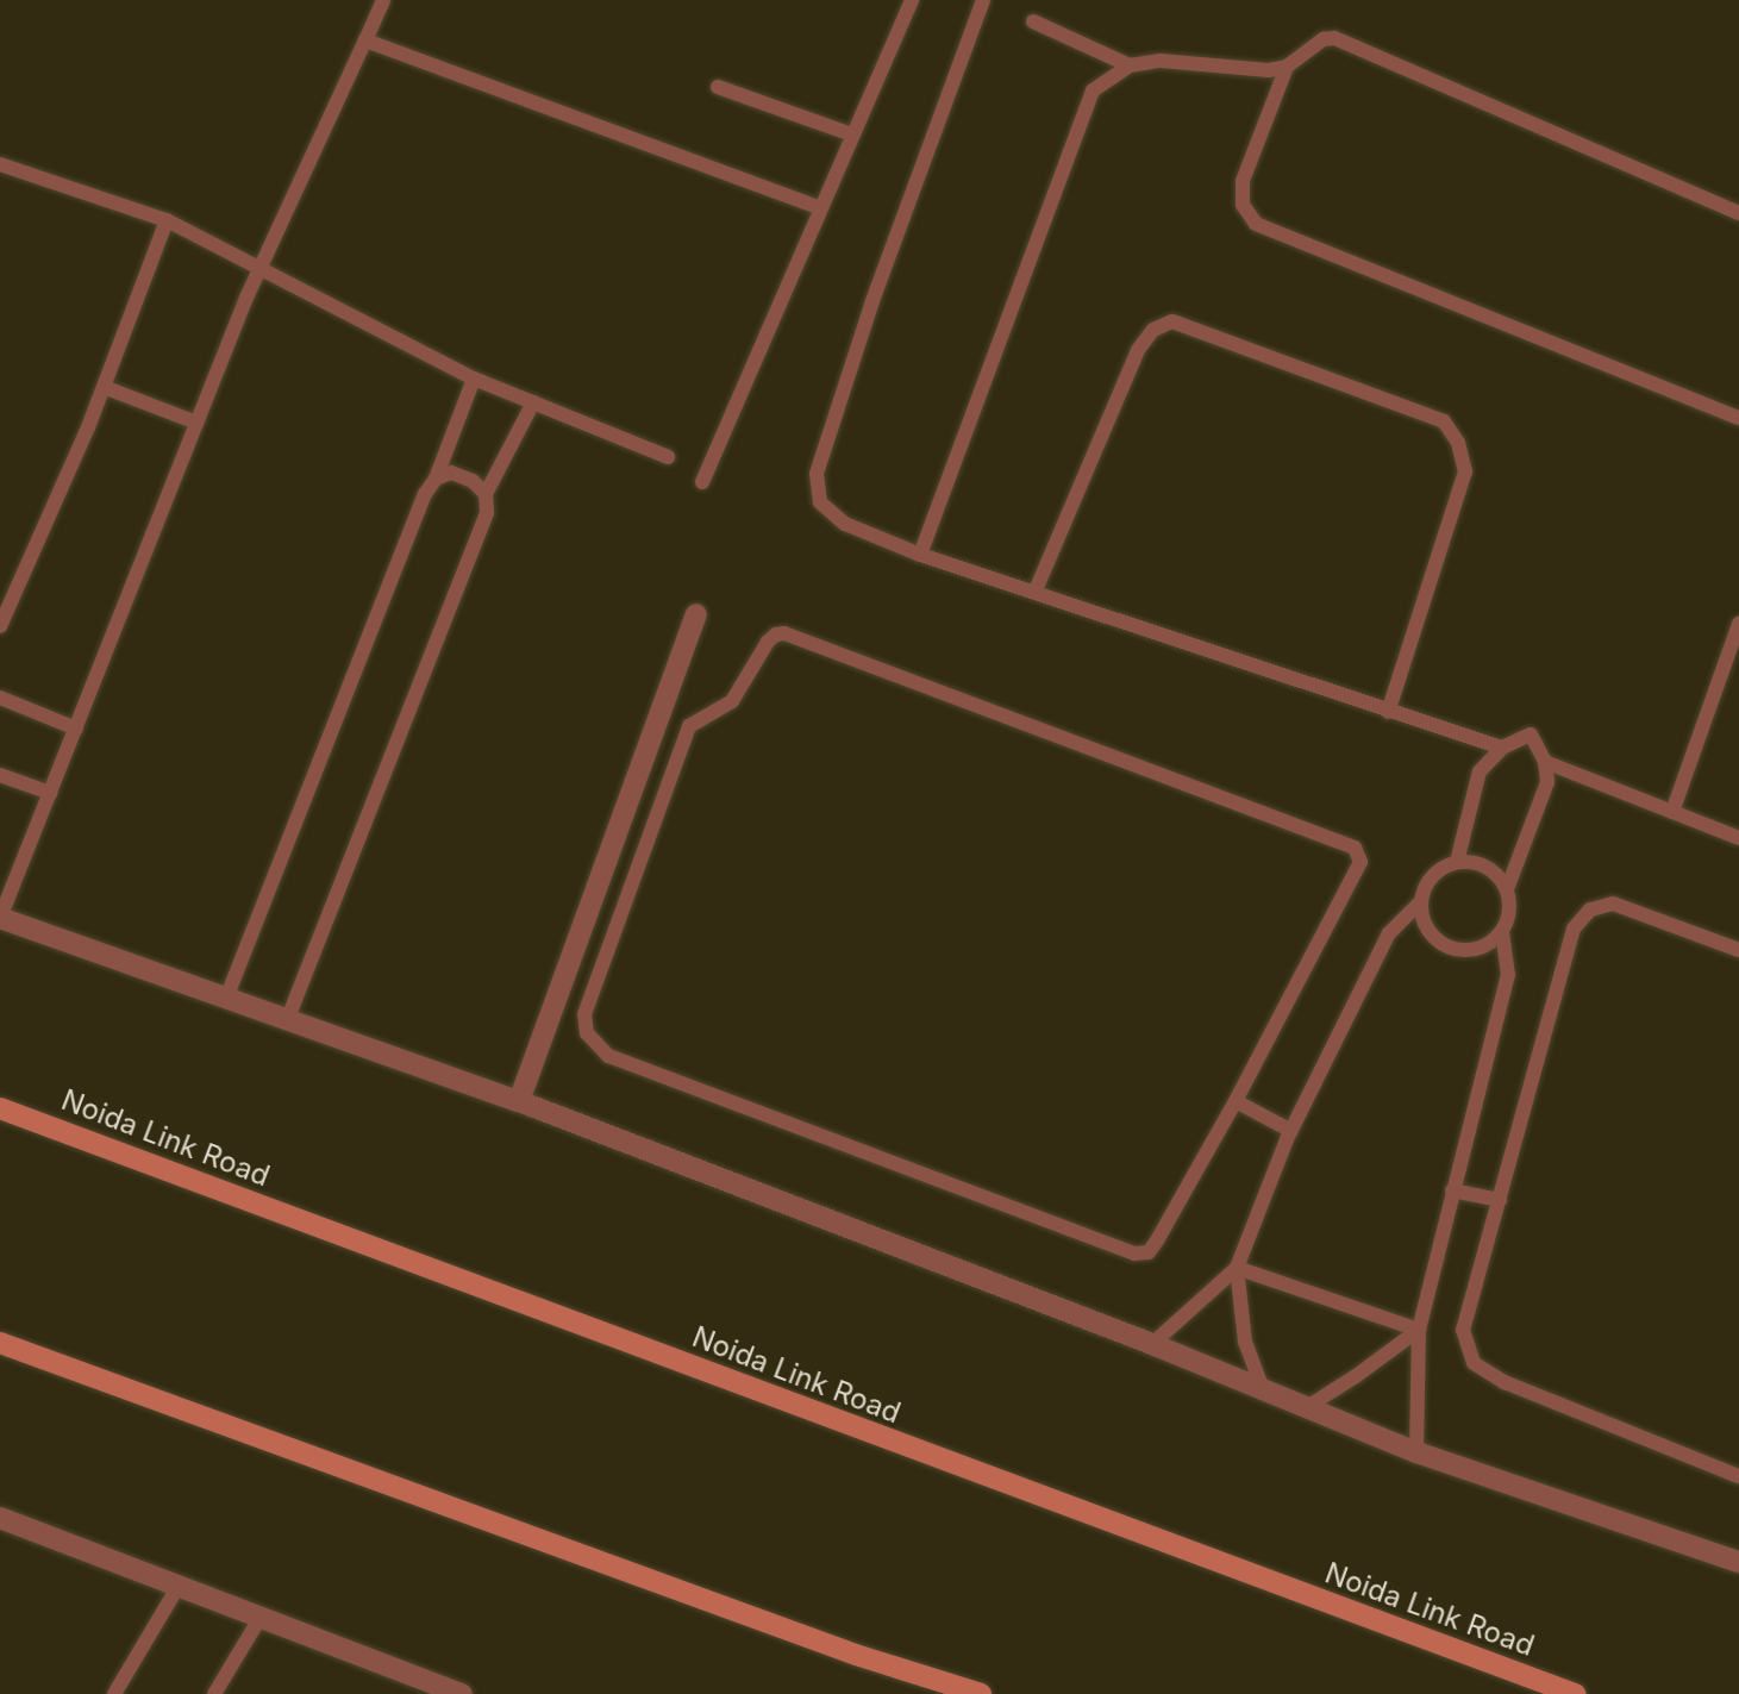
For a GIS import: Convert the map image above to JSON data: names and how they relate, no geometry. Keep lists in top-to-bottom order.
{
  "streets": {
    "main road": ["Noida Link Road"]
  }
}
